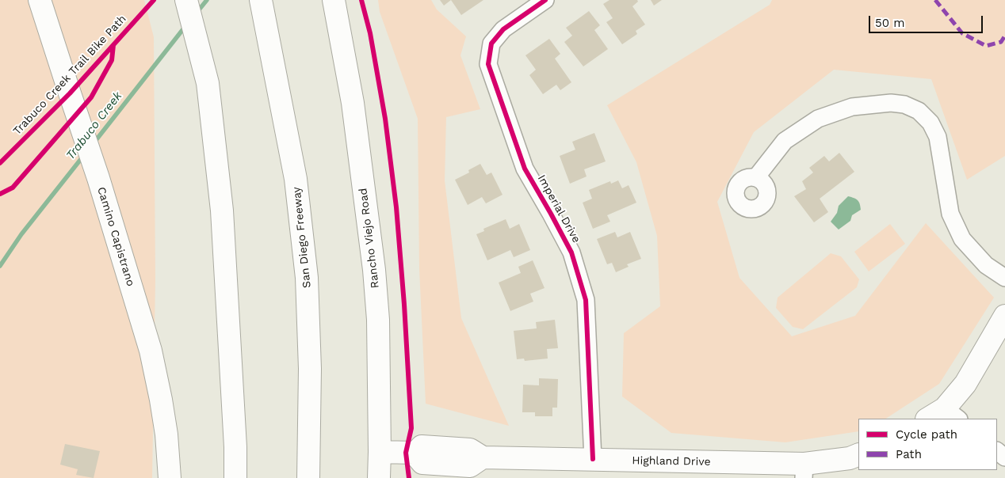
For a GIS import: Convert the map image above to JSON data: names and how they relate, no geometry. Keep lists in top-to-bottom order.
{
  "streets": {
    "main road": [
      "Camino Capistrano",
      "San Diego Freeway",
      "Rancho Viejo Road",
      "Highland Drive"
    ],
    "street": ["Imperial Drive"],
    "cycle path": ["Trabuco Creek Trail Bike Path"]
  },
  "crossings": [
    ["Imperial Drive", "Highland Drive"],
    ["Rancho Viejo Road", "Highland Drive"]
  ],
  "water": ["Trabuco Creek"],
  "legend": ["Cycle path", "Path"],
  "scale_bar": "50 m"
}
